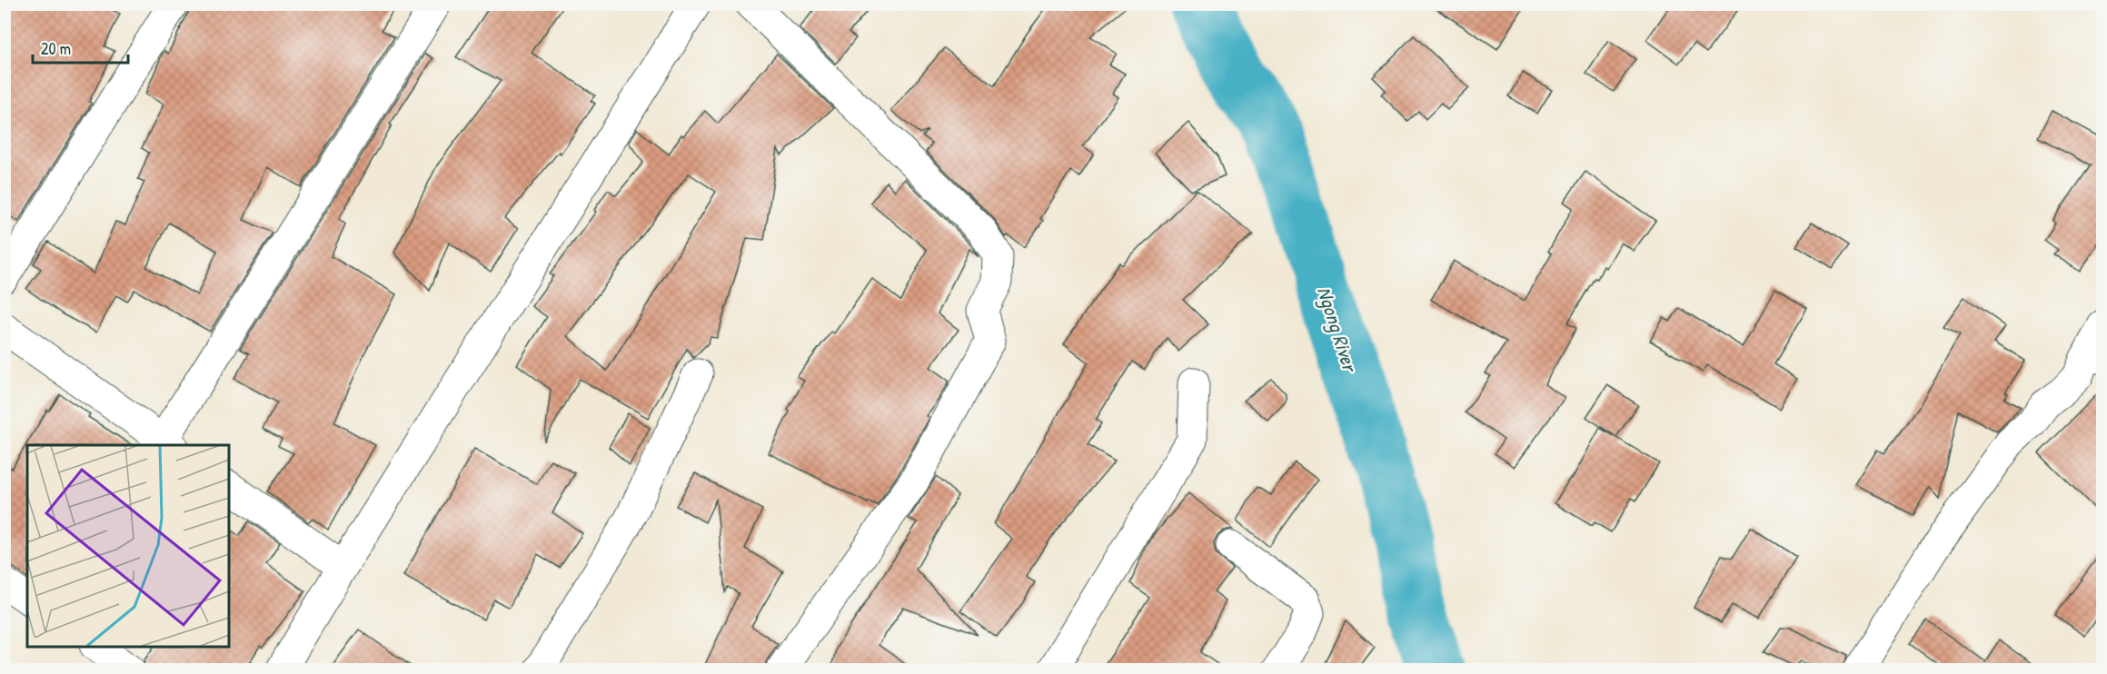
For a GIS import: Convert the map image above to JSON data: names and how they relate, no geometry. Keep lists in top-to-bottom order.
{
  "water": ["Ngong River"],
  "scale_bar": "20 m"
}
